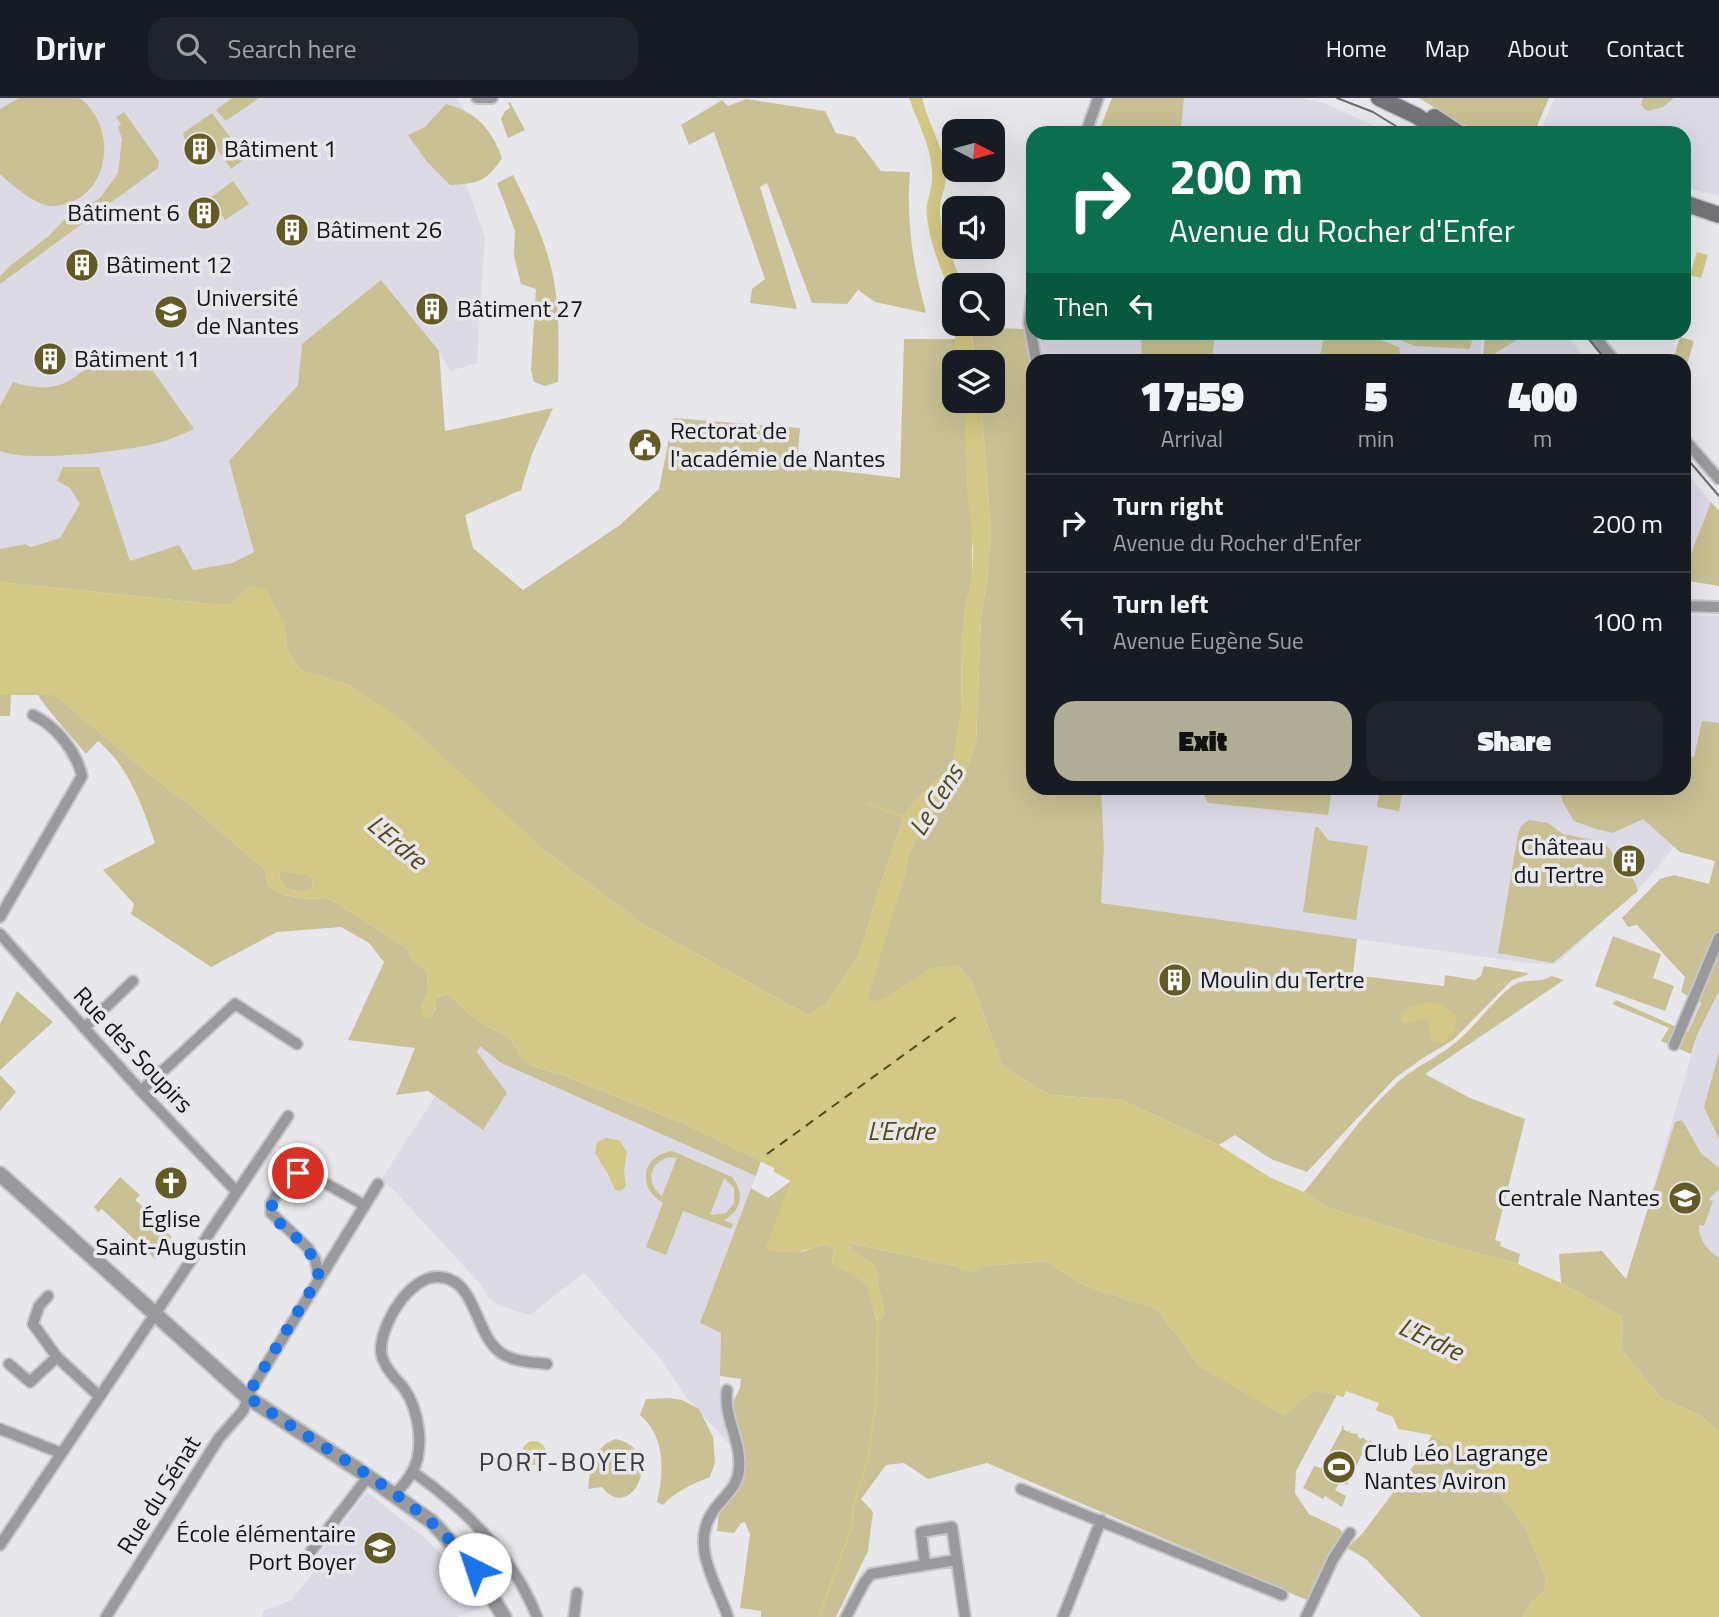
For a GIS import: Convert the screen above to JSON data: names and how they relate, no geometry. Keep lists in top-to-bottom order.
{
  "streets": {
    "street": ["Rue des Soupirs", "Rue du Sénat"]
  },
  "districts": ["PORT-BOYER"],
  "water": ["Le Cens", "L'Erdre"],
  "places": {
    "building": [
      "Bâtiment 1",
      "Bâtiment 6",
      "Bâtiment 26",
      "Bâtiment 12",
      "Bâtiment 27",
      "Bâtiment 11",
      "Château du Tertre",
      "Moulin du Tertre"
    ],
    "school or university": ["Université de Nantes", "Centrale Nantes", "École élémentaire Port Boyer"],
    "public building": ["Rectorat de l'académie de Nantes"],
    "church": ["Église Saint-Augustin"],
    "sports": ["Club Léo Lagrange Nantes Aviron"]
  },
  "north": "right",
  "page": {
    "header": "Drivr",
    "search": "Search here",
    "nav": [
      "Home",
      "Map",
      "About",
      "Contact"
    ],
    "turn": ["200 m", "Avenue du Rocher d'Enfer"],
    "then": "Then",
    "eta": [
      "17:59",
      "Arrival",
      "5",
      "min",
      "400",
      "m"
    ],
    "list": [
      {
        "name": "Turn right",
        "note": "Avenue du Rocher d'Enfer",
        "value": "200 m"
      },
      {
        "name": "Turn left",
        "note": "Avenue Eugène Sue",
        "value": "100 m"
      }
    ],
    "buttons": ["Exit", "Share"]
  }
}
